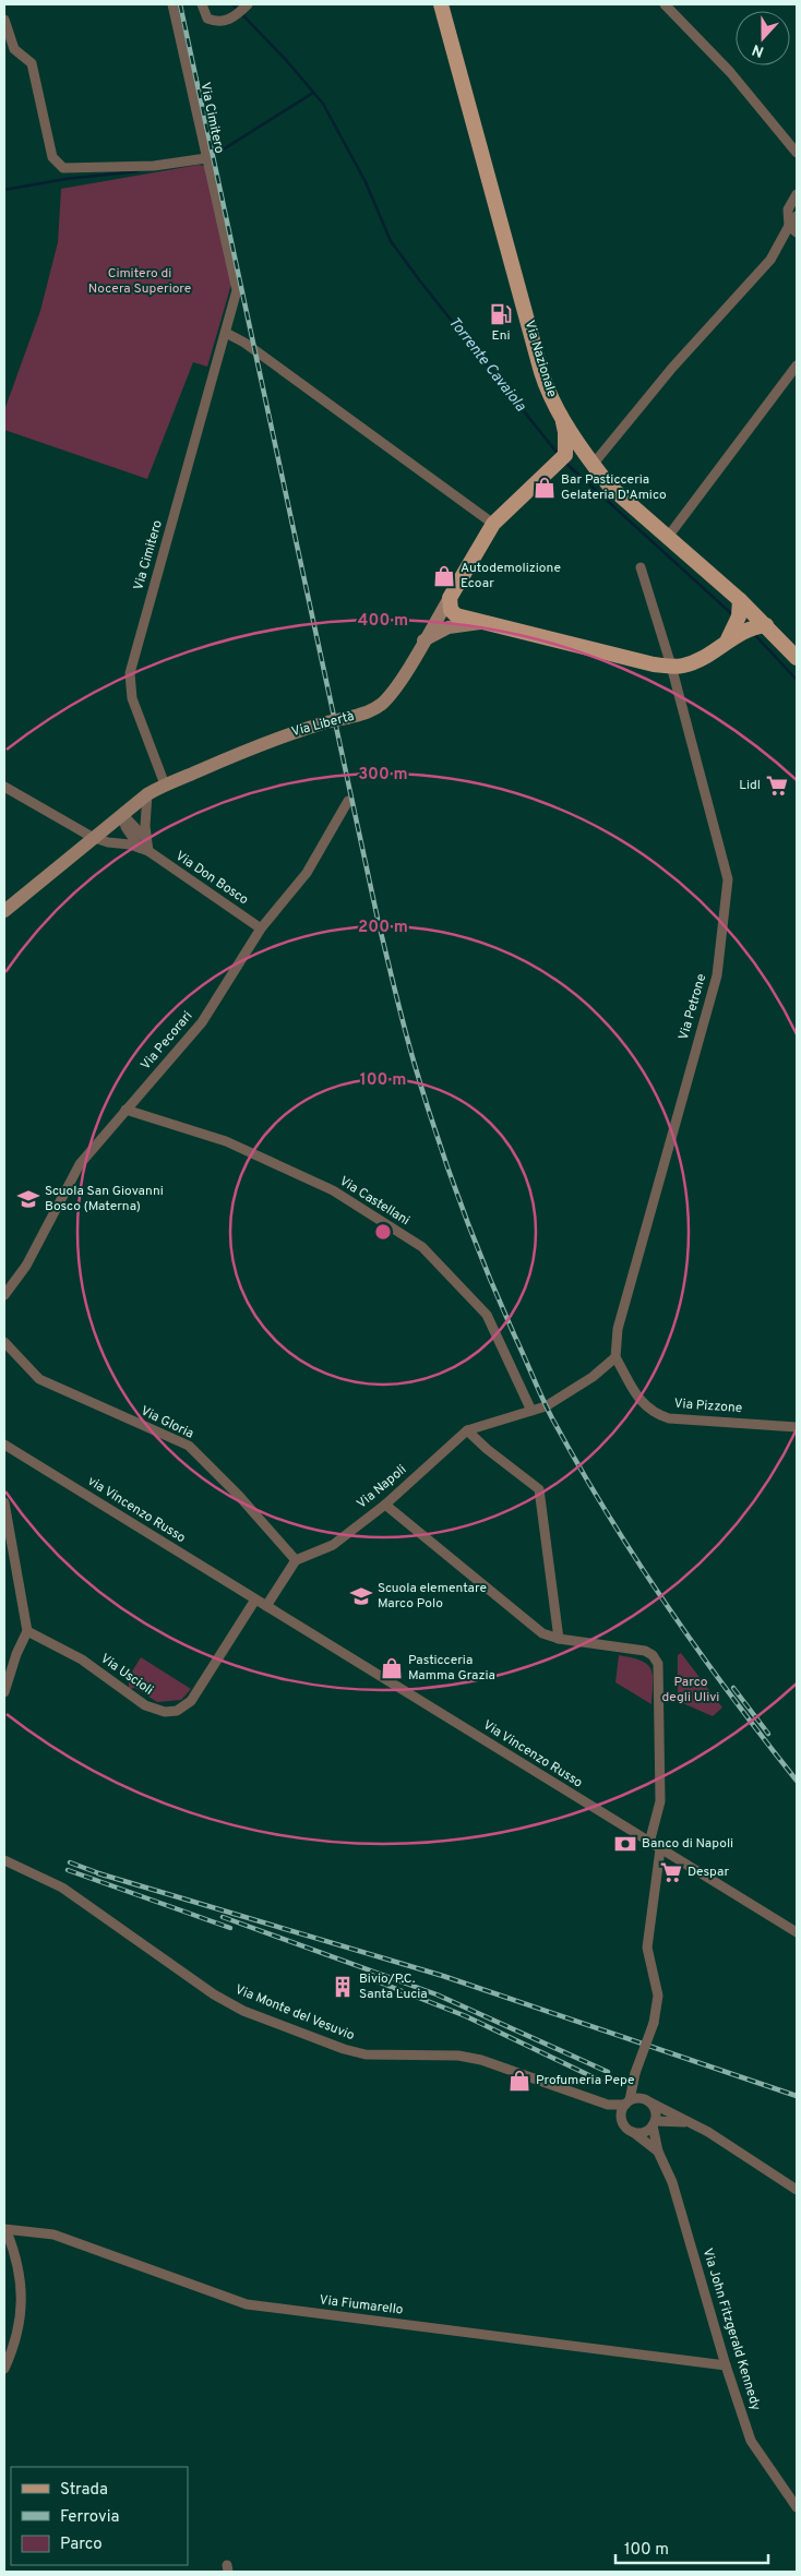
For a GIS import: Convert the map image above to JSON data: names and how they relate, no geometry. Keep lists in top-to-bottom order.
{
  "streets": {
    "main road": ["Via Nazionale", "Via Libertà"],
    "street": [
      "Via Cimitero",
      "Via Don Bosco",
      "Via Petrone",
      "Via Pecorari",
      "Via Castellani",
      "Via Pizzone",
      "Via Gloria",
      "Via Napoli",
      "via Vincenzo Russo",
      "Via Uscioli",
      "Via Vincenzo Russo",
      "Via Monte del Vesuvio",
      "Via Fiumarello",
      "Via John Fitzgerald Kennedy"
    ]
  },
  "crossings": [
    ["Via Cimitero", "Via Libertà"],
    ["Via Libertà", "Via Don Bosco"],
    ["Via Don Bosco", "Via Pecorari"],
    ["Via Petrone", "Via Pizzone"],
    ["Via Pecorari", "Via Castellani"],
    ["Via Castellani", "Via Napoli"],
    ["Via Gloria", "Via Napoli"],
    ["via Vincenzo Russo", "Via Uscioli"],
    ["via Vincenzo Russo", "Via Vincenzo Russo"],
    ["Via Uscioli", "Via Vincenzo Russo"],
    ["Via Monte del Vesuvio", "Via John Fitzgerald Kennedy"],
    ["Via Fiumarello", "Via John Fitzgerald Kennedy"]
  ],
  "water": ["Torrente Cavaiola"],
  "parks": ["Cimitero di Nocera Superiore", "Parco degli Ulivi"],
  "places": {
    "fuel station": ["Eni"],
    "shop": [
      "Bar Pasticceria Gelateria D'Amico",
      "Autodemolizione Ecoar",
      "Pasticceria Mamma Grazia",
      "Profumeria Pepe"
    ],
    "supermarket": ["Lidl", "Despar"],
    "school or university": ["Scuola San Giovanni Bosco (Materna)", "Scuola elementare Marco Polo"],
    "bank": ["Banco di Napoli"],
    "building": ["Bivio/P.C. Santa Lucia"]
  },
  "legend": ["Strada", "Ferrovia", "Parco"],
  "scale_bar": "100 m",
  "north": "bottom",
  "rings": [
    "400 m",
    "300 m",
    "200 m",
    "100 m"
  ]
}
